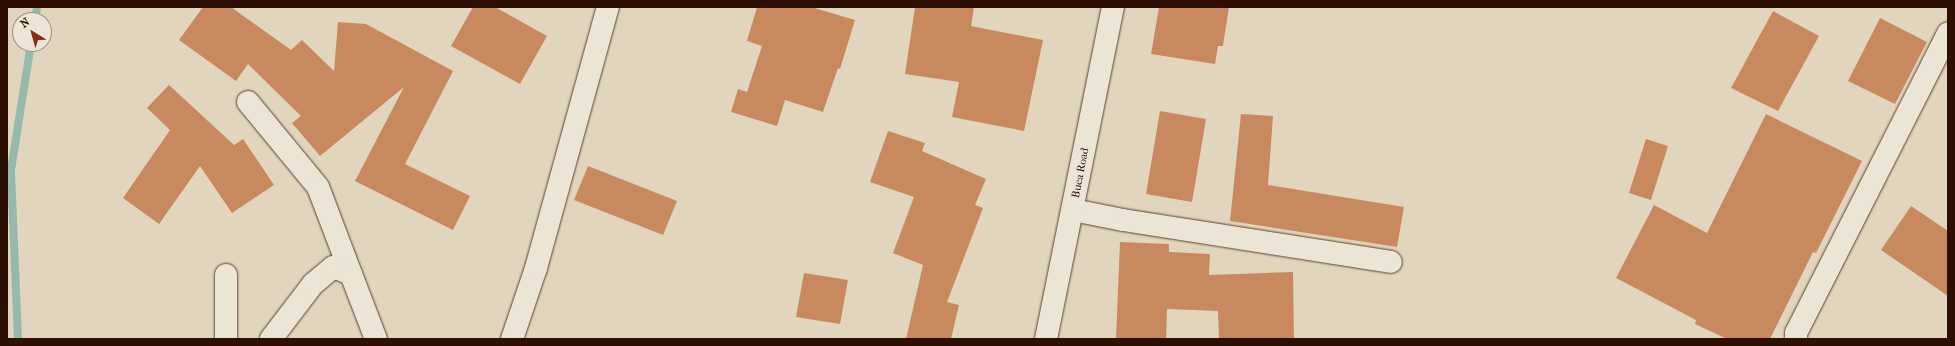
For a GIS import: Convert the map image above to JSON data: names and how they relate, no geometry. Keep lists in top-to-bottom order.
{
  "streets": {
    "street": ["Buea Road"]
  },
  "north": "top left"
}
